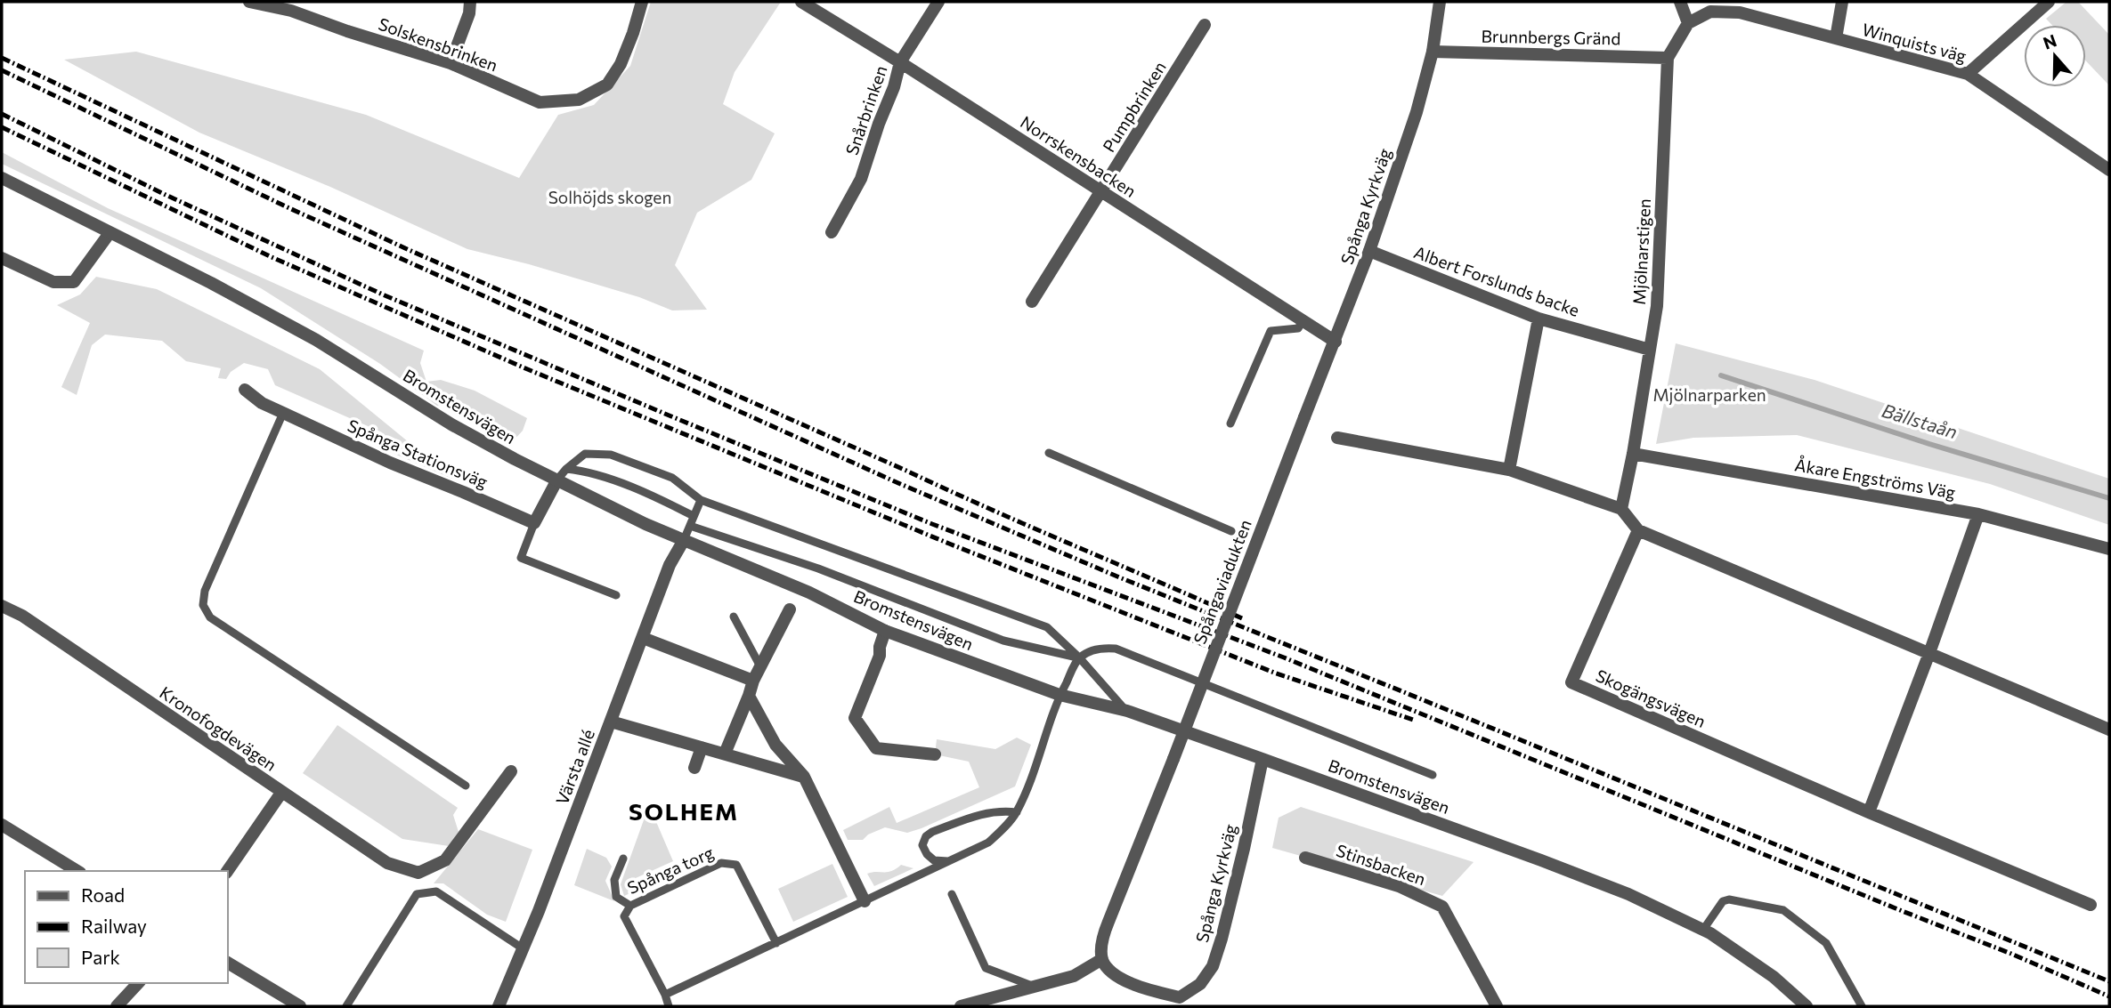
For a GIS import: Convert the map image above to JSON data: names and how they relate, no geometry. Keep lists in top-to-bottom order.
{
  "streets": {
    "street": [
      "Brunnbergs Gränd",
      "Winquists väg",
      "Solskensbrinken",
      "Pumpbrinken",
      "Snårbrinken",
      "Norrskensbacken",
      "Spånga Kyrkväg",
      "Mjölnarstigen",
      "Albert Forslunds backe",
      "Bromstensvägen",
      "Spånga Stationsväg",
      "Åkare Engströms Väg",
      "Spångaviadukten",
      "Skogängsvägen",
      "Kronofogdevägen",
      "Värsta allé",
      "Stinsbacken"
    ],
    "lane": ["Spånga torg"]
  },
  "crossings": [
    ["Brunnbergs Gränd", "Spånga Kyrkväg"],
    ["Brunnbergs Gränd", "Mjölnarstigen"],
    ["Winquists väg", "Mjölnarstigen"],
    ["Pumpbrinken", "Norrskensbacken"],
    ["Snårbrinken", "Norrskensbacken"],
    ["Norrskensbacken", "Spånga Kyrkväg"],
    ["Spånga Kyrkväg", "Albert Forslunds backe"],
    ["Spånga Kyrkväg", "Bromstensvägen"],
    ["Spånga Kyrkväg", "Spångaviadukten"],
    ["Mjölnarstigen", "Albert Forslunds backe"],
    ["Mjölnarstigen", "Åkare Engströms Väg"],
    ["Bromstensvägen", "Värsta allé"]
  ],
  "districts": ["SOLHEM"],
  "water": ["Bällstaån"],
  "parks": ["Solhöjds skogen", "Mjölnarparken"],
  "legend": ["Road", "Railway", "Park"],
  "north": "top"
}
